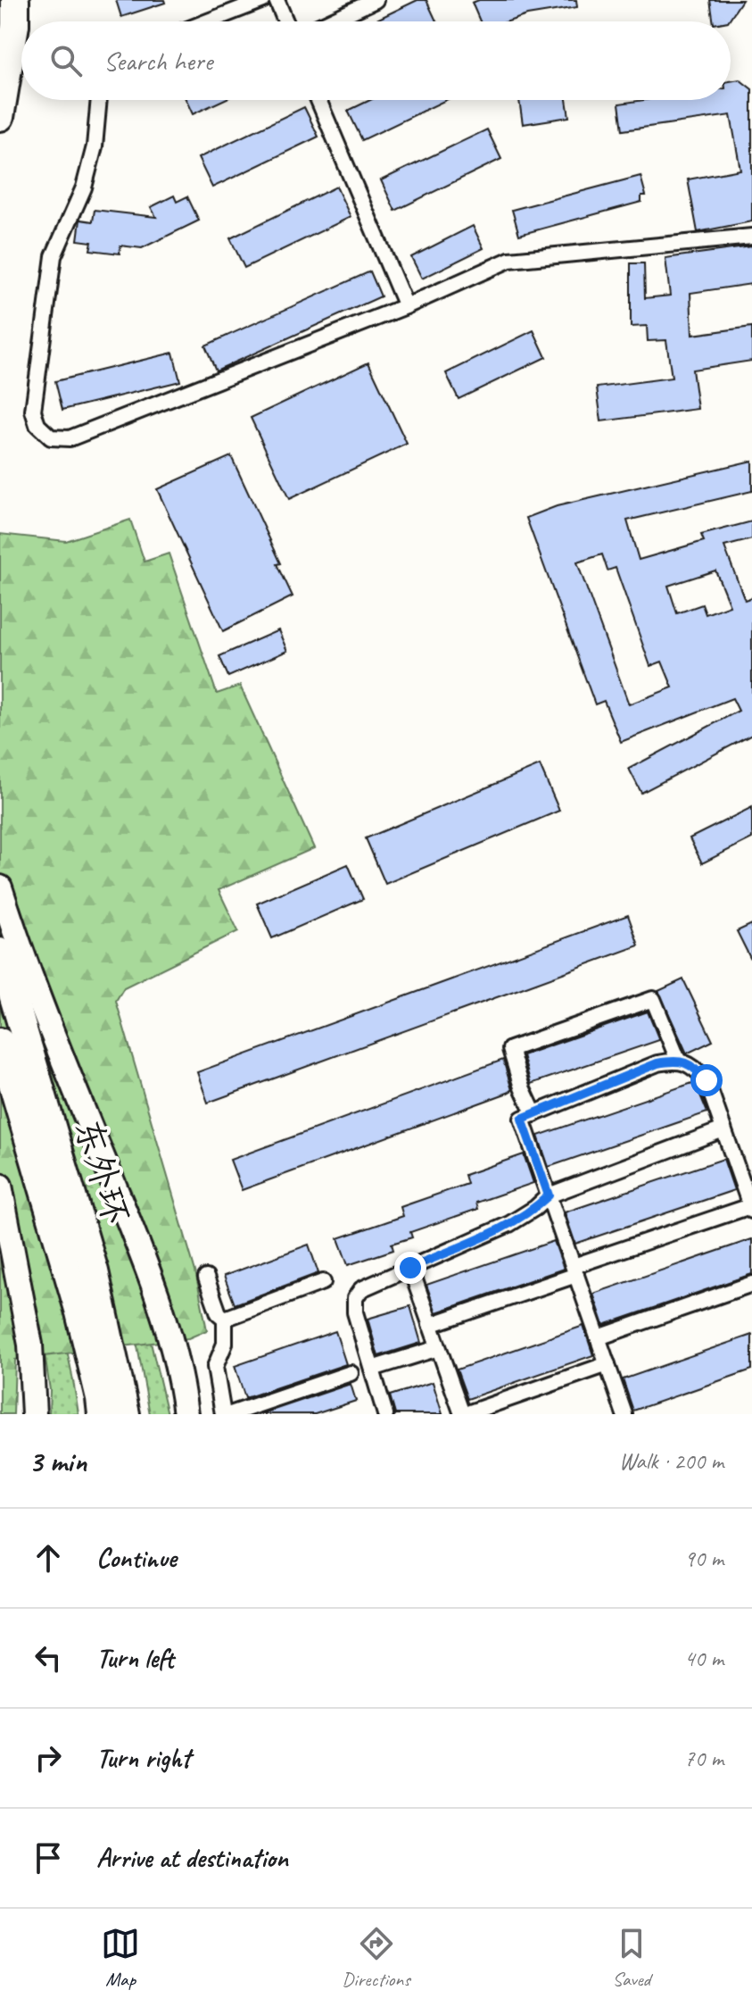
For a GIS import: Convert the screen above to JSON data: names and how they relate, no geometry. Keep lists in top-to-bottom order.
{
  "streets": {
    "highway": ["东外环"]
  },
  "page": {
    "search": "Search here",
    "heading": ["3 min", "Walk · 200 m"],
    "list": [
      ["Continue", "90 m"],
      ["Turn left", "40 m"],
      ["Turn right", "70 m"],
      "Arrive at destination"
    ],
    "nav": ["Map", "Directions", "Saved"]
  }
}
